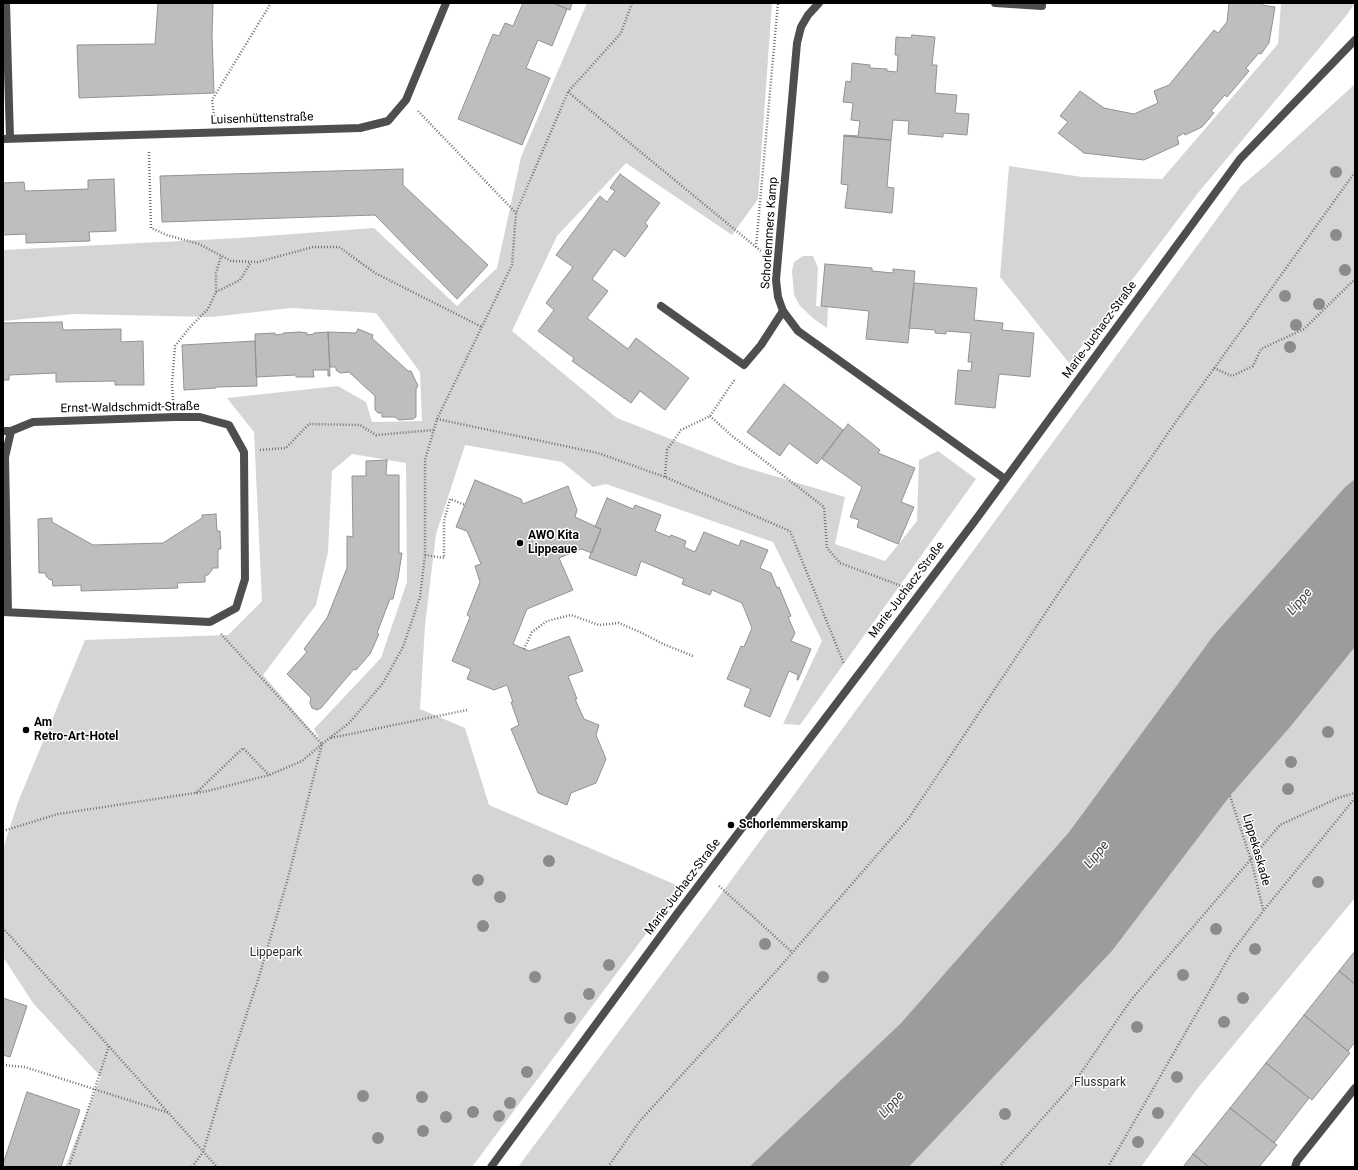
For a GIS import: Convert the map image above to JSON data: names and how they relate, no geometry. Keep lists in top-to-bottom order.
{
  "streets": {
    "street": [
      "Luisenhüttenstraße",
      "Schorlemmers Kamp",
      "Marie-Juchacz-Straße",
      "Ernst-Waldschmidt-Straße"
    ],
    "path": ["Lippekaskade"]
  },
  "crossings": [
    ["Schorlemmers Kamp", "Marie-Juchacz-Straße"]
  ],
  "water": ["Lippe"],
  "parks": ["Lippepark", "Flusspark"],
  "places": ["AWO Kita Lippeaue", "Am Retro-Art-Hotel", "Schorlemmerskamp"]
}
